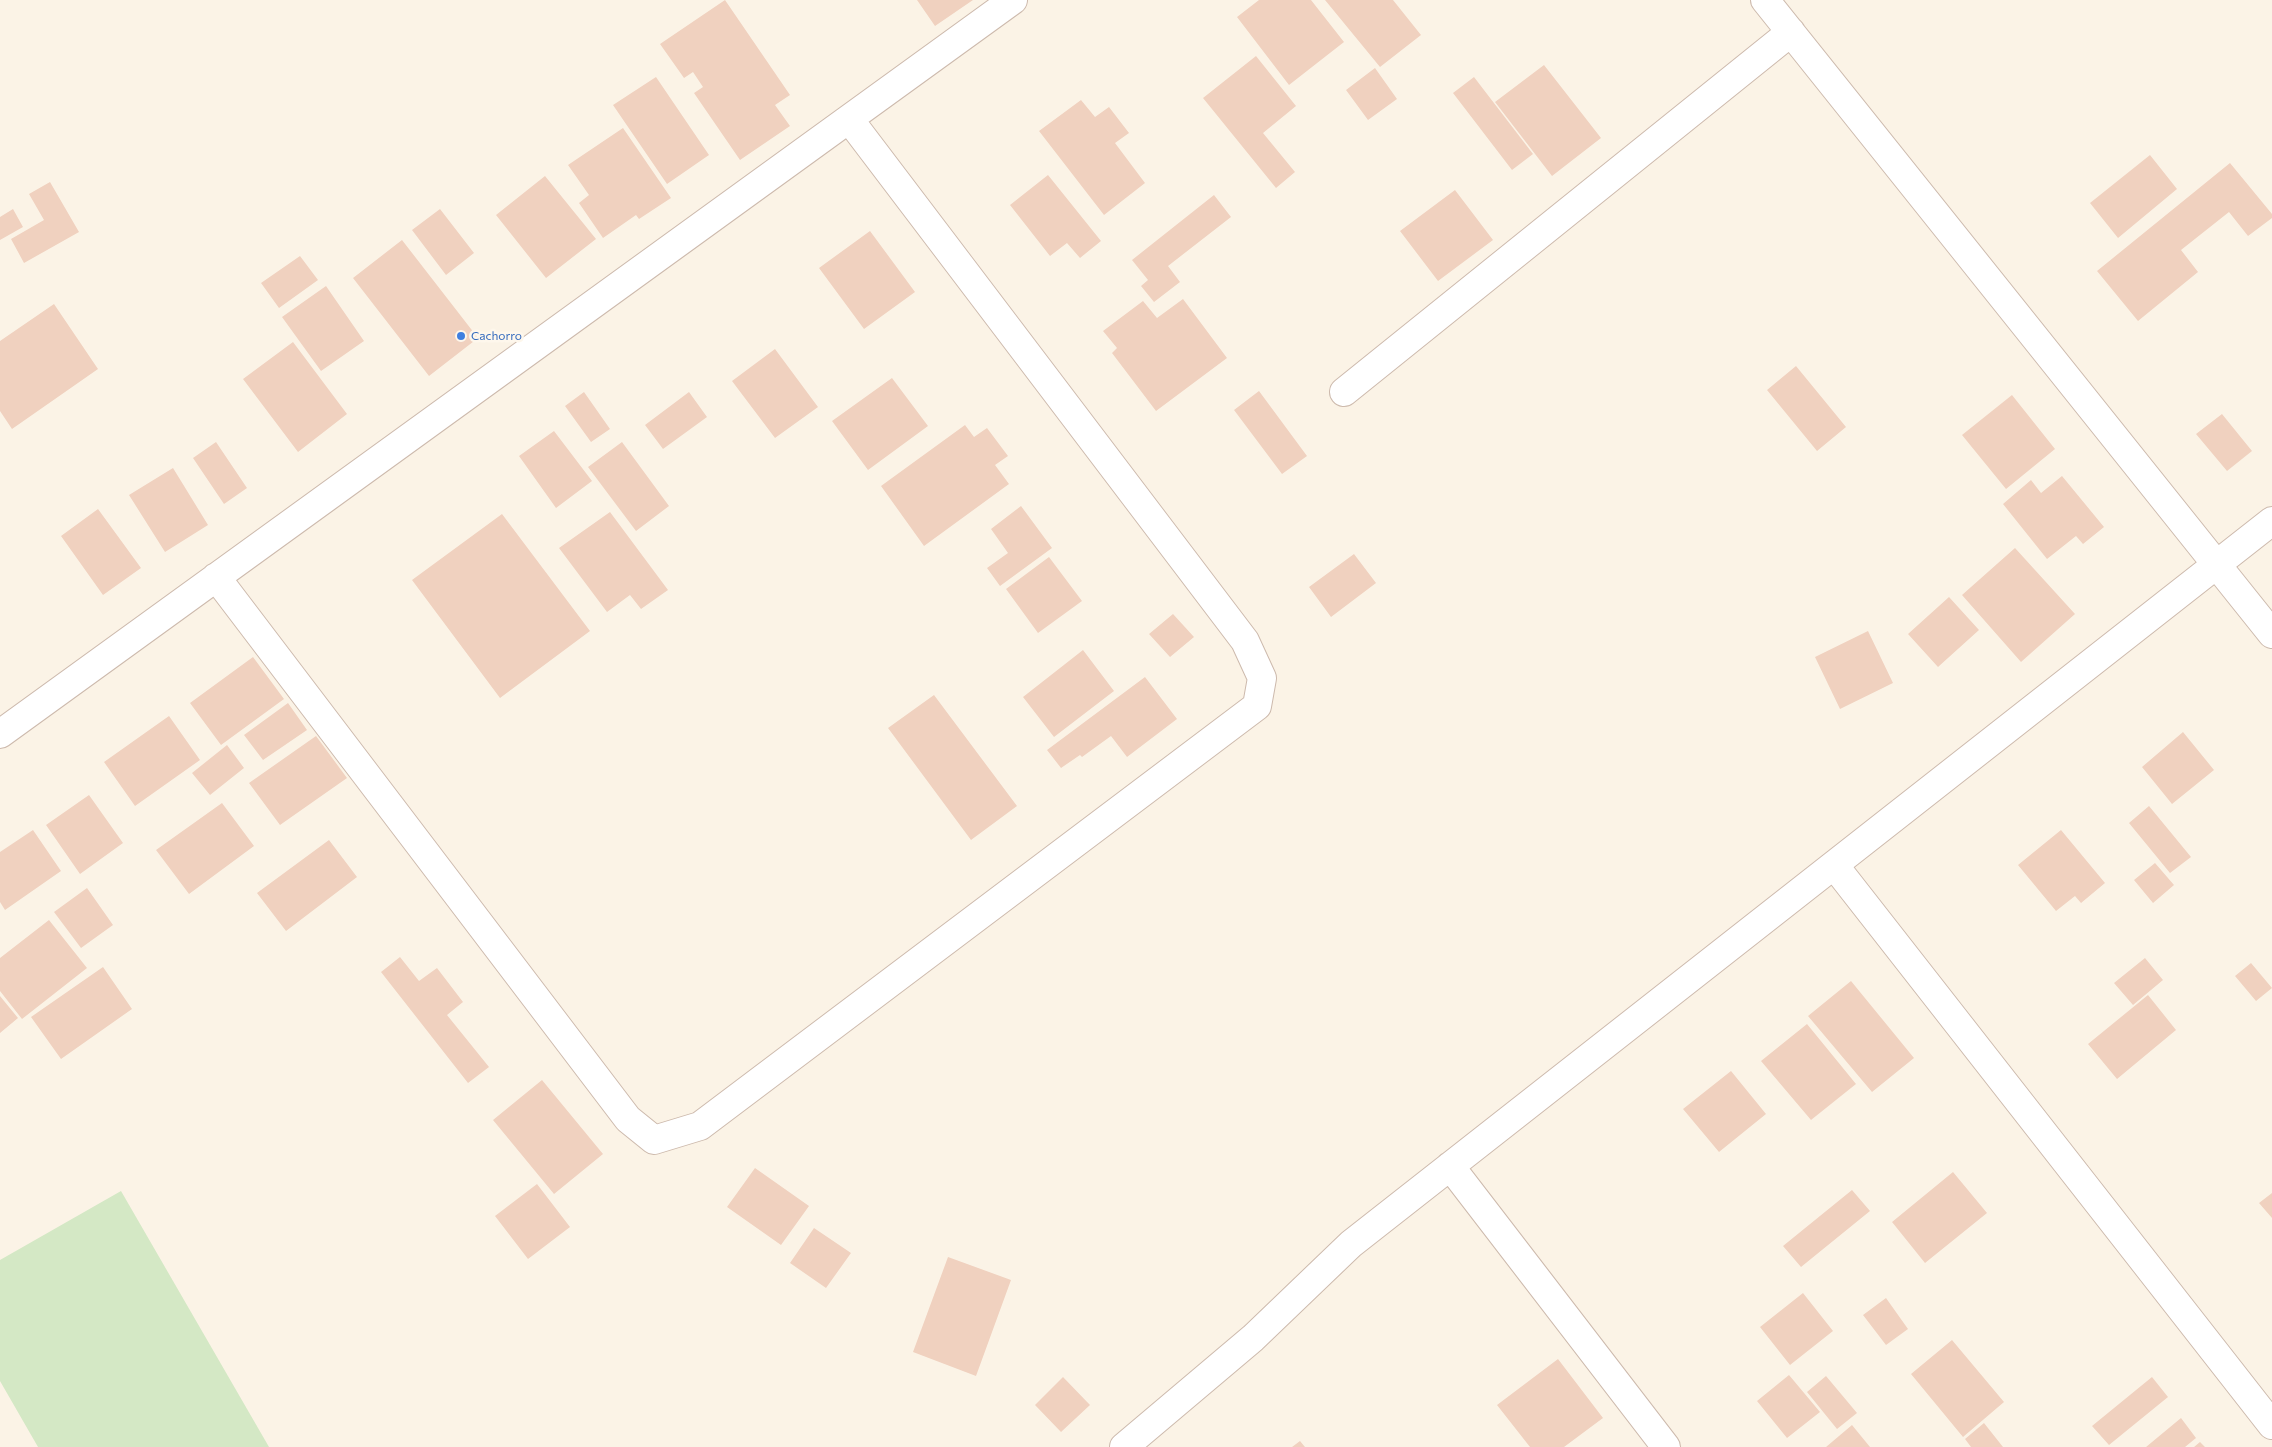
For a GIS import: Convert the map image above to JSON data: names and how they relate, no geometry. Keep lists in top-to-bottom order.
{
  "places": ["Cachorro"]
}
